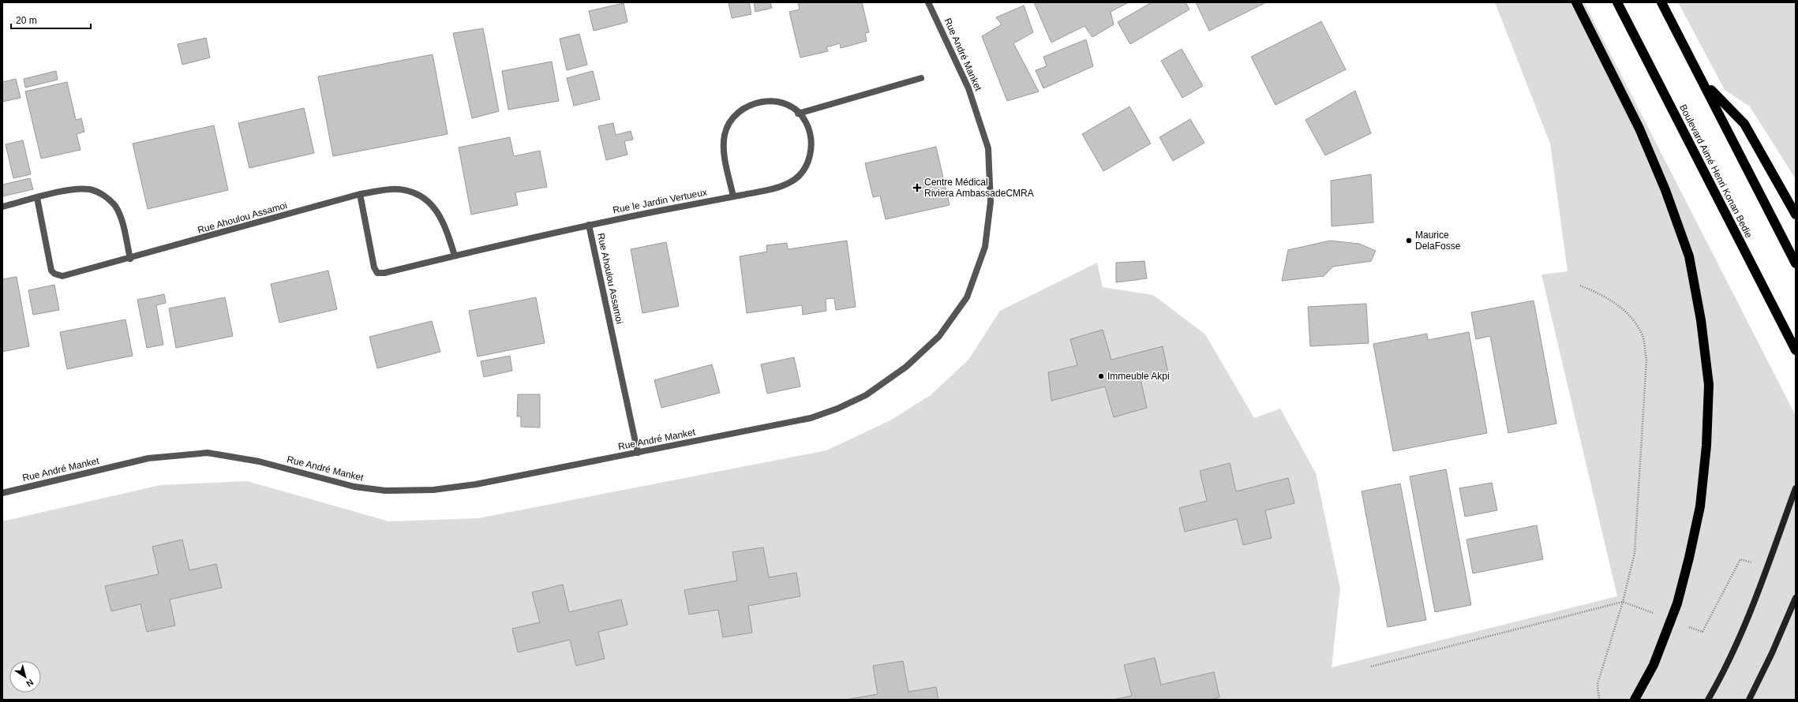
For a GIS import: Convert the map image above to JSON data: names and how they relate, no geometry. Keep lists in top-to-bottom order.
{
  "streets": {
    "highway": ["Boulevard Aimé Henri Konan Bedie"],
    "street": ["Rue André Manket", "Rue le Jardin Vertueux", "Rue Ahoulou Assamoi"]
  },
  "crossings": [
    ["Rue André Manket", "Rue Ahoulou Assamoi"],
    ["Rue le Jardin Vertueux", "Rue Ahoulou Assamoi"]
  ],
  "places": {
    "health": ["Centre Médical Riviera AmbassadeCMRA"],
    "other": ["Maurice DelaFosse", "Immeuble Akpi"]
  },
  "scale_bar": "20 m",
  "north": "bottom right"
}
